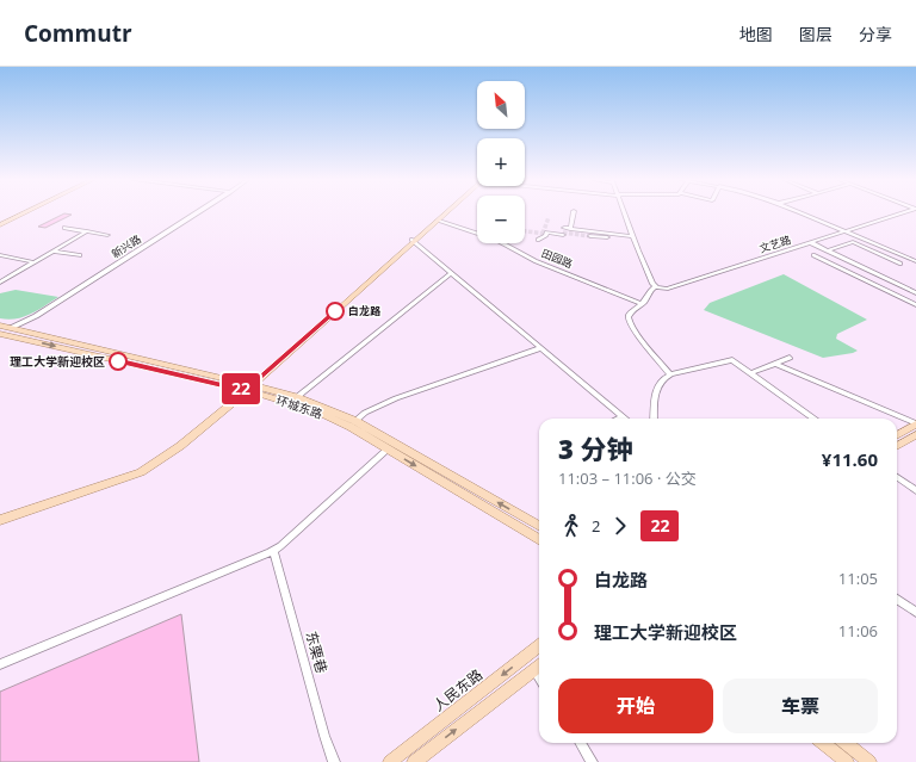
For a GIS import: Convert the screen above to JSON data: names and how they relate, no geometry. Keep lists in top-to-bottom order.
{
  "streets": {
    "main road": ["环城东路", "人民东路"],
    "street": [
      "文艺路",
      "新兴路",
      "田园路",
      "东栗巷"
    ]
  },
  "crossings": [
    ["新兴路", "环城东路"]
  ],
  "places": ["白龙路", "理工大学新迎校区"],
  "lines": ["bus line 22"],
  "north": "top left",
  "page": {
    "header": "Commutr",
    "nav": ["地图", "图层", "分享"],
    "on_map": "22",
    "map_buttons": ["+", "−"],
    "heading": ["3 分钟", "11:03 – 11:06 · 公交", "¥11.60"],
    "legs": ["2", "22"],
    "list": [
      {
        "name": "白龙路",
        "value": "11:05"
      },
      {
        "name": "理工大学新迎校区",
        "value": "11:06"
      }
    ],
    "buttons": ["开始", "车票"]
  }
}
